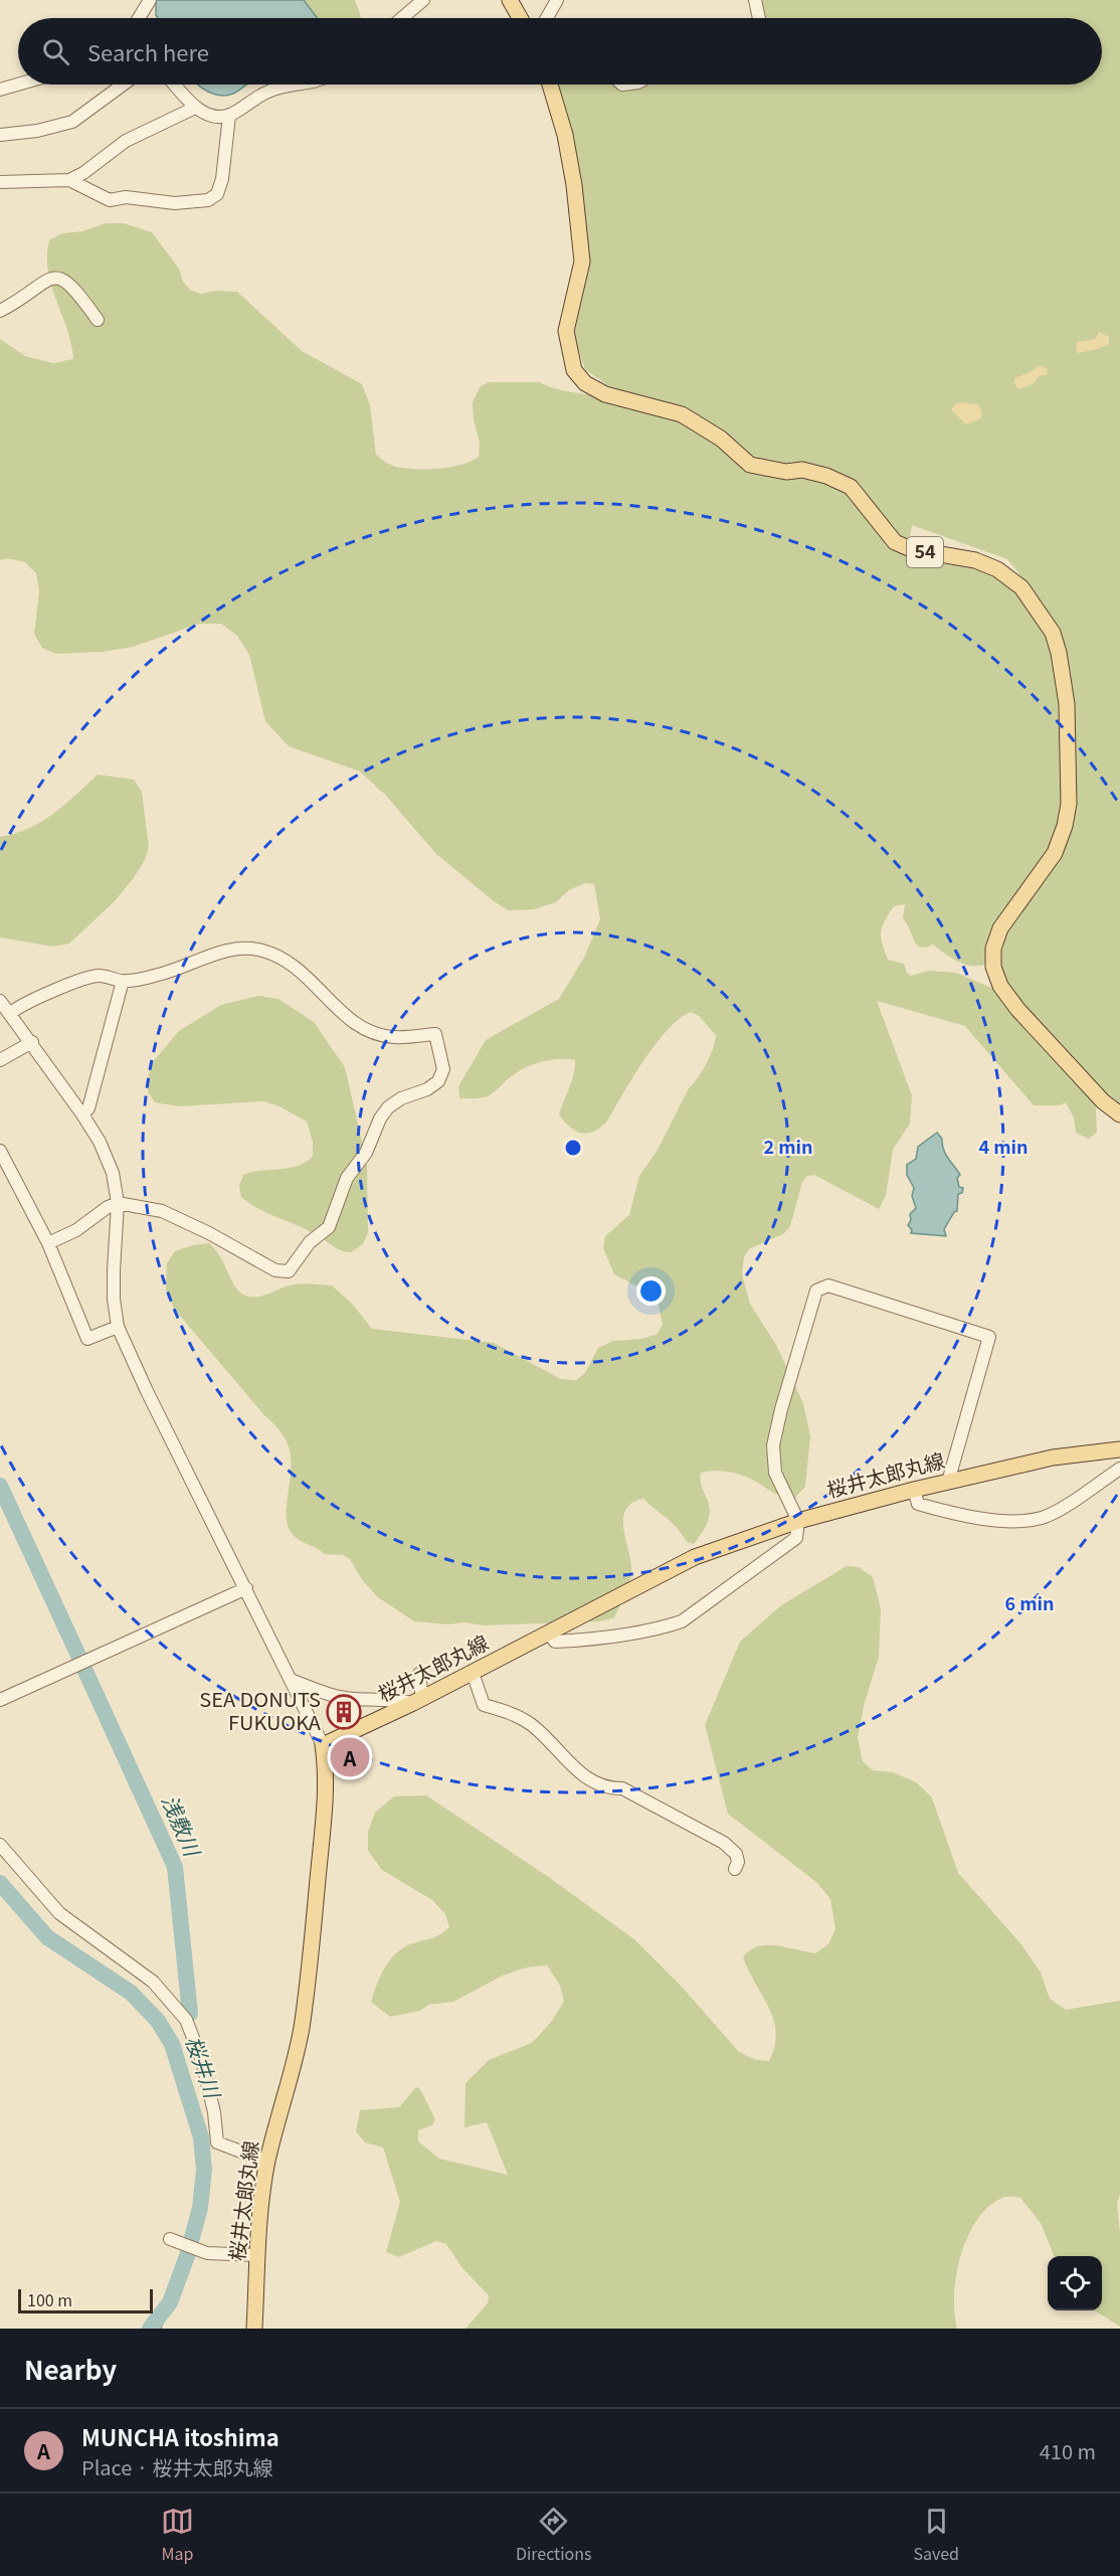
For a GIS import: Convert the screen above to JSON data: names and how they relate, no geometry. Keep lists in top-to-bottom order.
{
  "streets": {
    "main road": ["54", "桜井太郎丸線"]
  },
  "water": ["浅敷川", "桜井川"],
  "places": {
    "building": ["SEA DONUTS FUKUOKA"]
  },
  "scale_bar": "100 m",
  "page": {
    "search": "Search here",
    "pins": "A",
    "scale": "100 m",
    "heading": "Nearby",
    "list": [
      {
        "mark": "A",
        "name": "MUNCHA itoshima",
        "note": "Place · 桜井太郎丸線",
        "value": "410 m"
      }
    ],
    "nav": ["Map", "Directions", "Saved"]
  },
  "rings": ["2 min", "4 min", "6 min"]
}
